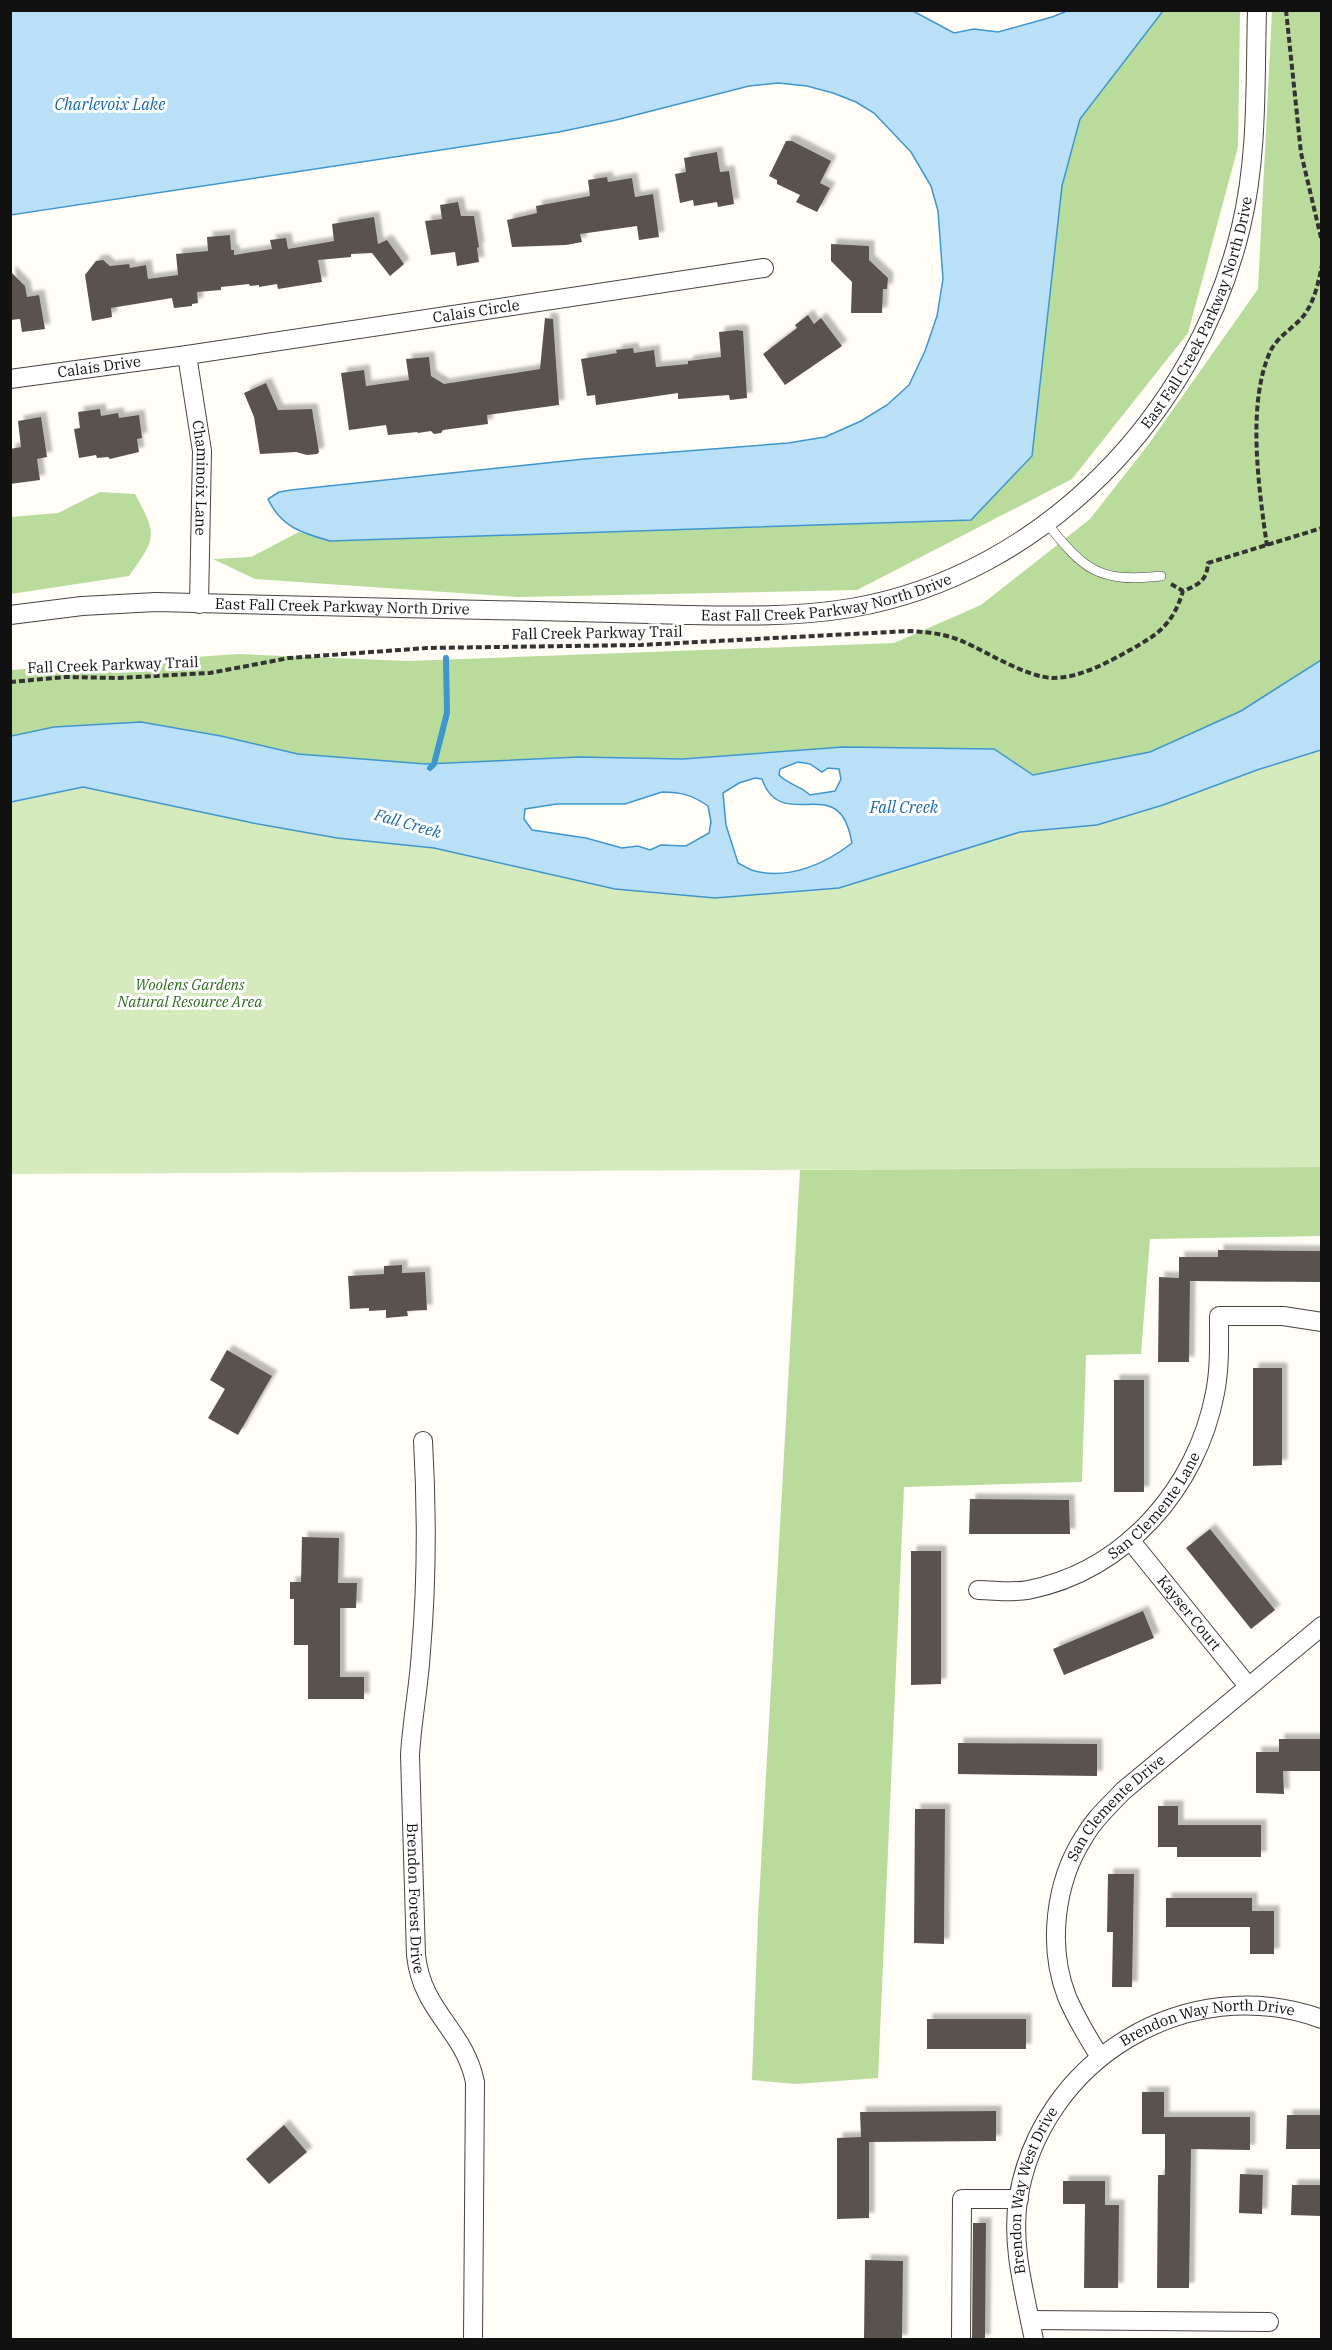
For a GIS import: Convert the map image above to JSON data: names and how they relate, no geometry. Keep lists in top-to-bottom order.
{
  "streets": {
    "street": [
      "Calais Circle",
      "East Fall Creek Parkway North Drive",
      "Calais Drive",
      "Chaminoix Lane",
      "San Clemente Lane",
      "Kayser Court",
      "San Clemente Drive",
      "Brendon Forest Drive",
      "Brendon Way North Drive",
      "Brendon Way West Drive"
    ],
    "path": ["Fall Creek Parkway Trail"]
  },
  "crossings": [
    ["Calais Circle", "Calais Drive"],
    ["Calais Circle", "Chaminoix Lane"],
    ["East Fall Creek Parkway North Drive", "Chaminoix Lane"],
    ["Calais Drive", "Chaminoix Lane"],
    ["San Clemente Lane", "Kayser Court"],
    ["Kayser Court", "San Clemente Drive"],
    ["San Clemente Drive", "Brendon Way North Drive"],
    ["San Clemente Drive", "Brendon Way West Drive"],
    ["Brendon Way North Drive", "Brendon Way West Drive"]
  ],
  "water": ["Charlevoix Lake", "Fall Creek"],
  "parks": ["Woolens Gardens Natural Resource Area"]
}
